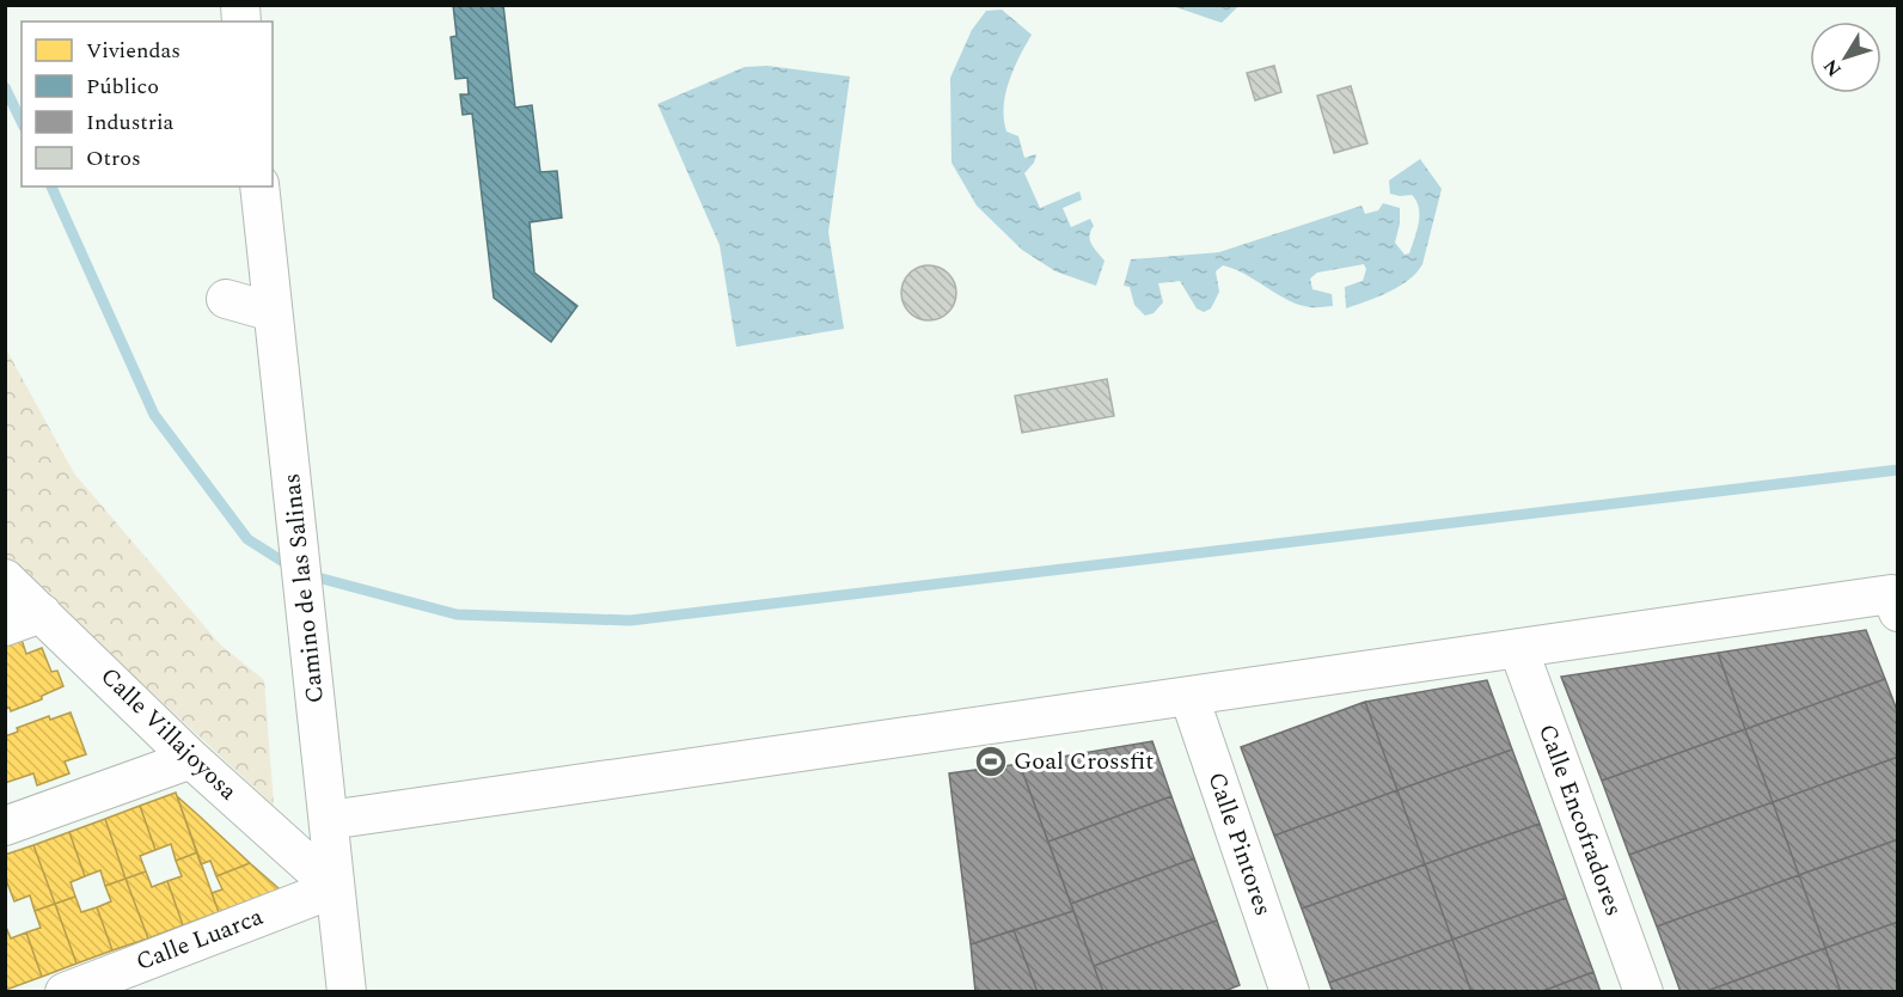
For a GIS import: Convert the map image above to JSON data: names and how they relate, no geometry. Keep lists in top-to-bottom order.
{
  "streets": {
    "street": [
      "Camino de las Salinas",
      "Calle Villajoyosa",
      "Calle Encofradores",
      "Calle Pintores",
      "Calle Luarca"
    ]
  },
  "crossings": [
    ["Camino de las Salinas", "Calle Villajoyosa"],
    ["Camino de las Salinas", "Calle Luarca"],
    ["Calle Villajoyosa", "Calle Luarca"]
  ],
  "places": {
    "sports": ["Goal Crossfit"]
  },
  "legend": [
    "Viviendas",
    "Público",
    "Industria",
    "Otros"
  ],
  "north": "bottom left"
}
